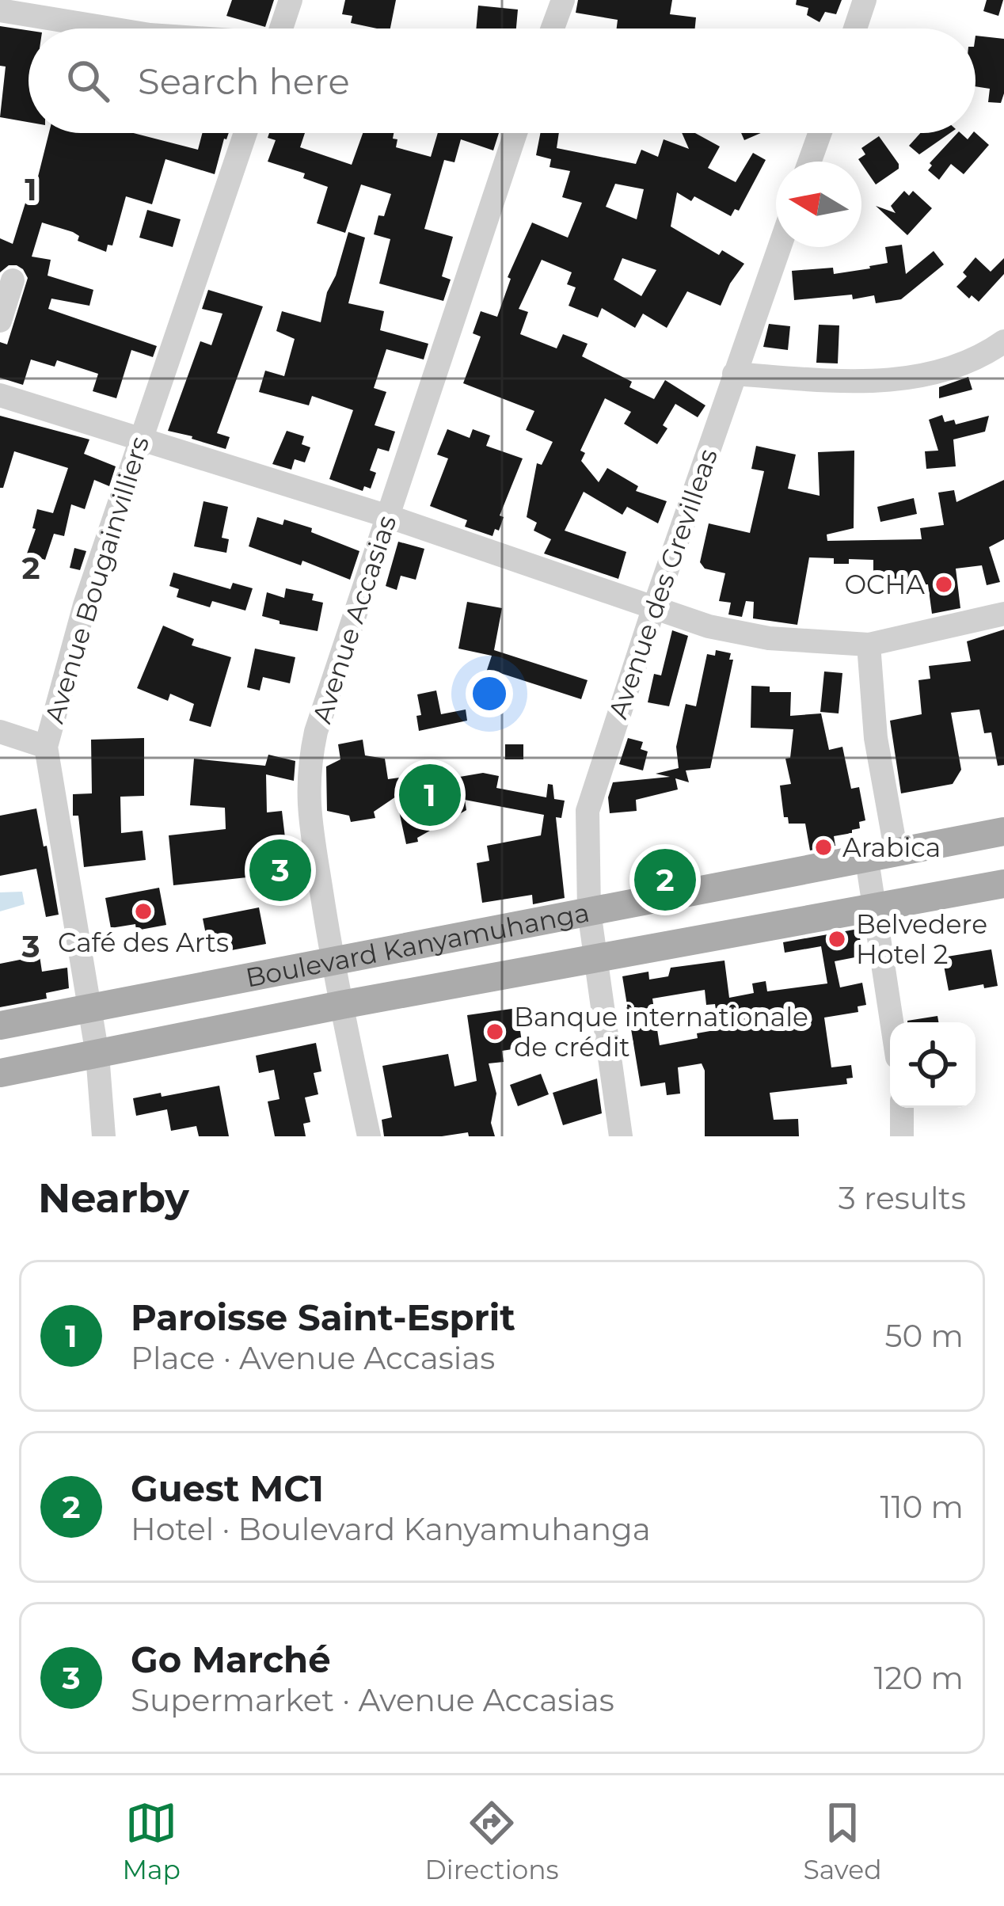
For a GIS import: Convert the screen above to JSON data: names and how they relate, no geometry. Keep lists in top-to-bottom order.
{
  "streets": {
    "main road": ["Boulevard Kanyamuhanga"],
    "street": ["Avenue Bougainvilliers", "Avenue des Grevilleas", "Avenue Accasias"]
  },
  "crossings": [
    ["Avenue Bougainvilliers", "Boulevard Kanyamuhanga"],
    ["Avenue des Grevilleas", "Boulevard Kanyamuhanga"],
    ["Avenue Accasias", "Boulevard Kanyamuhanga"]
  ],
  "places": [
    "OCHA",
    "Arabica",
    "Café des Arts",
    "Belvedere Hotel 2",
    "Banque internationale de crédit"
  ],
  "north": "left",
  "page": {
    "search": "Search here",
    "pins": ["1", "3", "2"],
    "heading": ["Nearby", "3 results"],
    "list": [
      {
        "mark": "1",
        "name": "Paroisse Saint-Esprit",
        "note": "Place · Avenue Accasias",
        "value": "50 m"
      },
      {
        "mark": "2",
        "name": "Guest MC1",
        "note": "Hotel · Boulevard Kanyamuhanga",
        "value": "110 m"
      },
      {
        "mark": "3",
        "name": "Go Marché",
        "note": "Supermarket · Avenue Accasias",
        "value": "120 m"
      }
    ],
    "nav": ["Map", "Directions", "Saved"]
  },
  "grid": {
    "rows": ["1", "2", "3"]
  }
}
